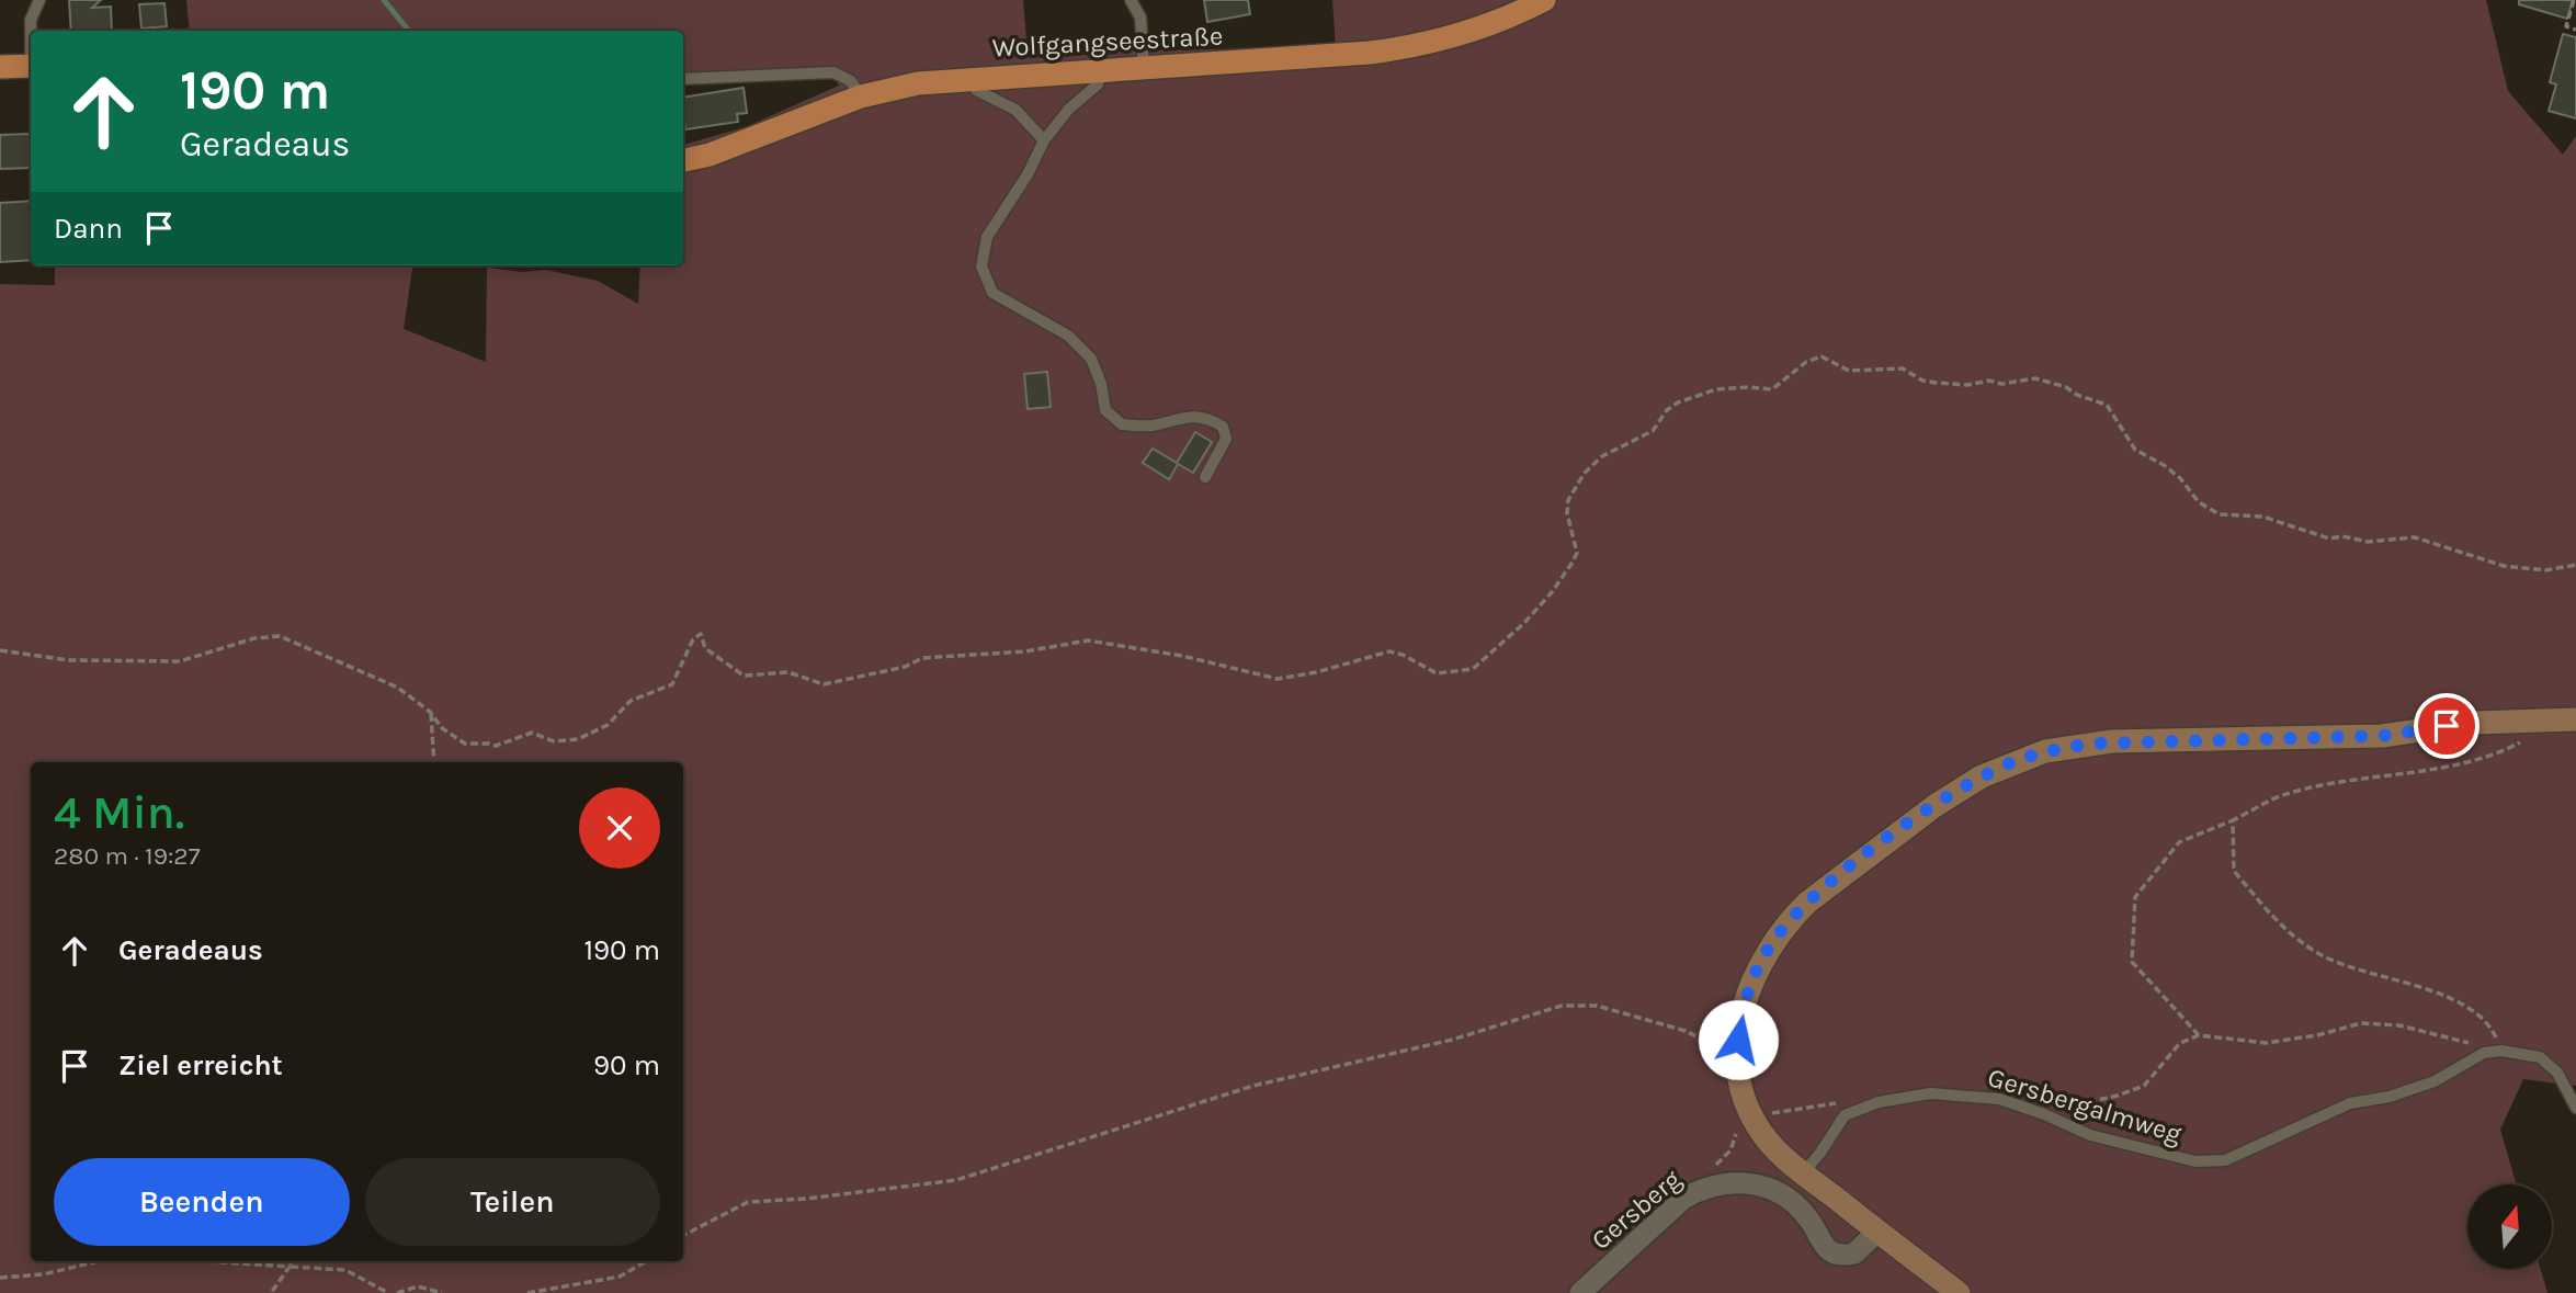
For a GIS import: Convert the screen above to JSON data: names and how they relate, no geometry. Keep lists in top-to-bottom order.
{
  "streets": {
    "main road": ["Wolfgangseestraße"],
    "street": ["Gersberg"],
    "lane": ["Gersbergalmweg"]
  },
  "north": "top",
  "page": {
    "turn": ["190 m", "Geradeaus"],
    "then": "Dann",
    "heading": ["4 Min.", "280 m · 19:27"],
    "list": [
      {
        "name": "Geradeaus",
        "value": "190 m"
      },
      {
        "name": "Ziel erreicht",
        "value": "90 m"
      }
    ],
    "buttons": ["Beenden", "Teilen"]
  }
}
